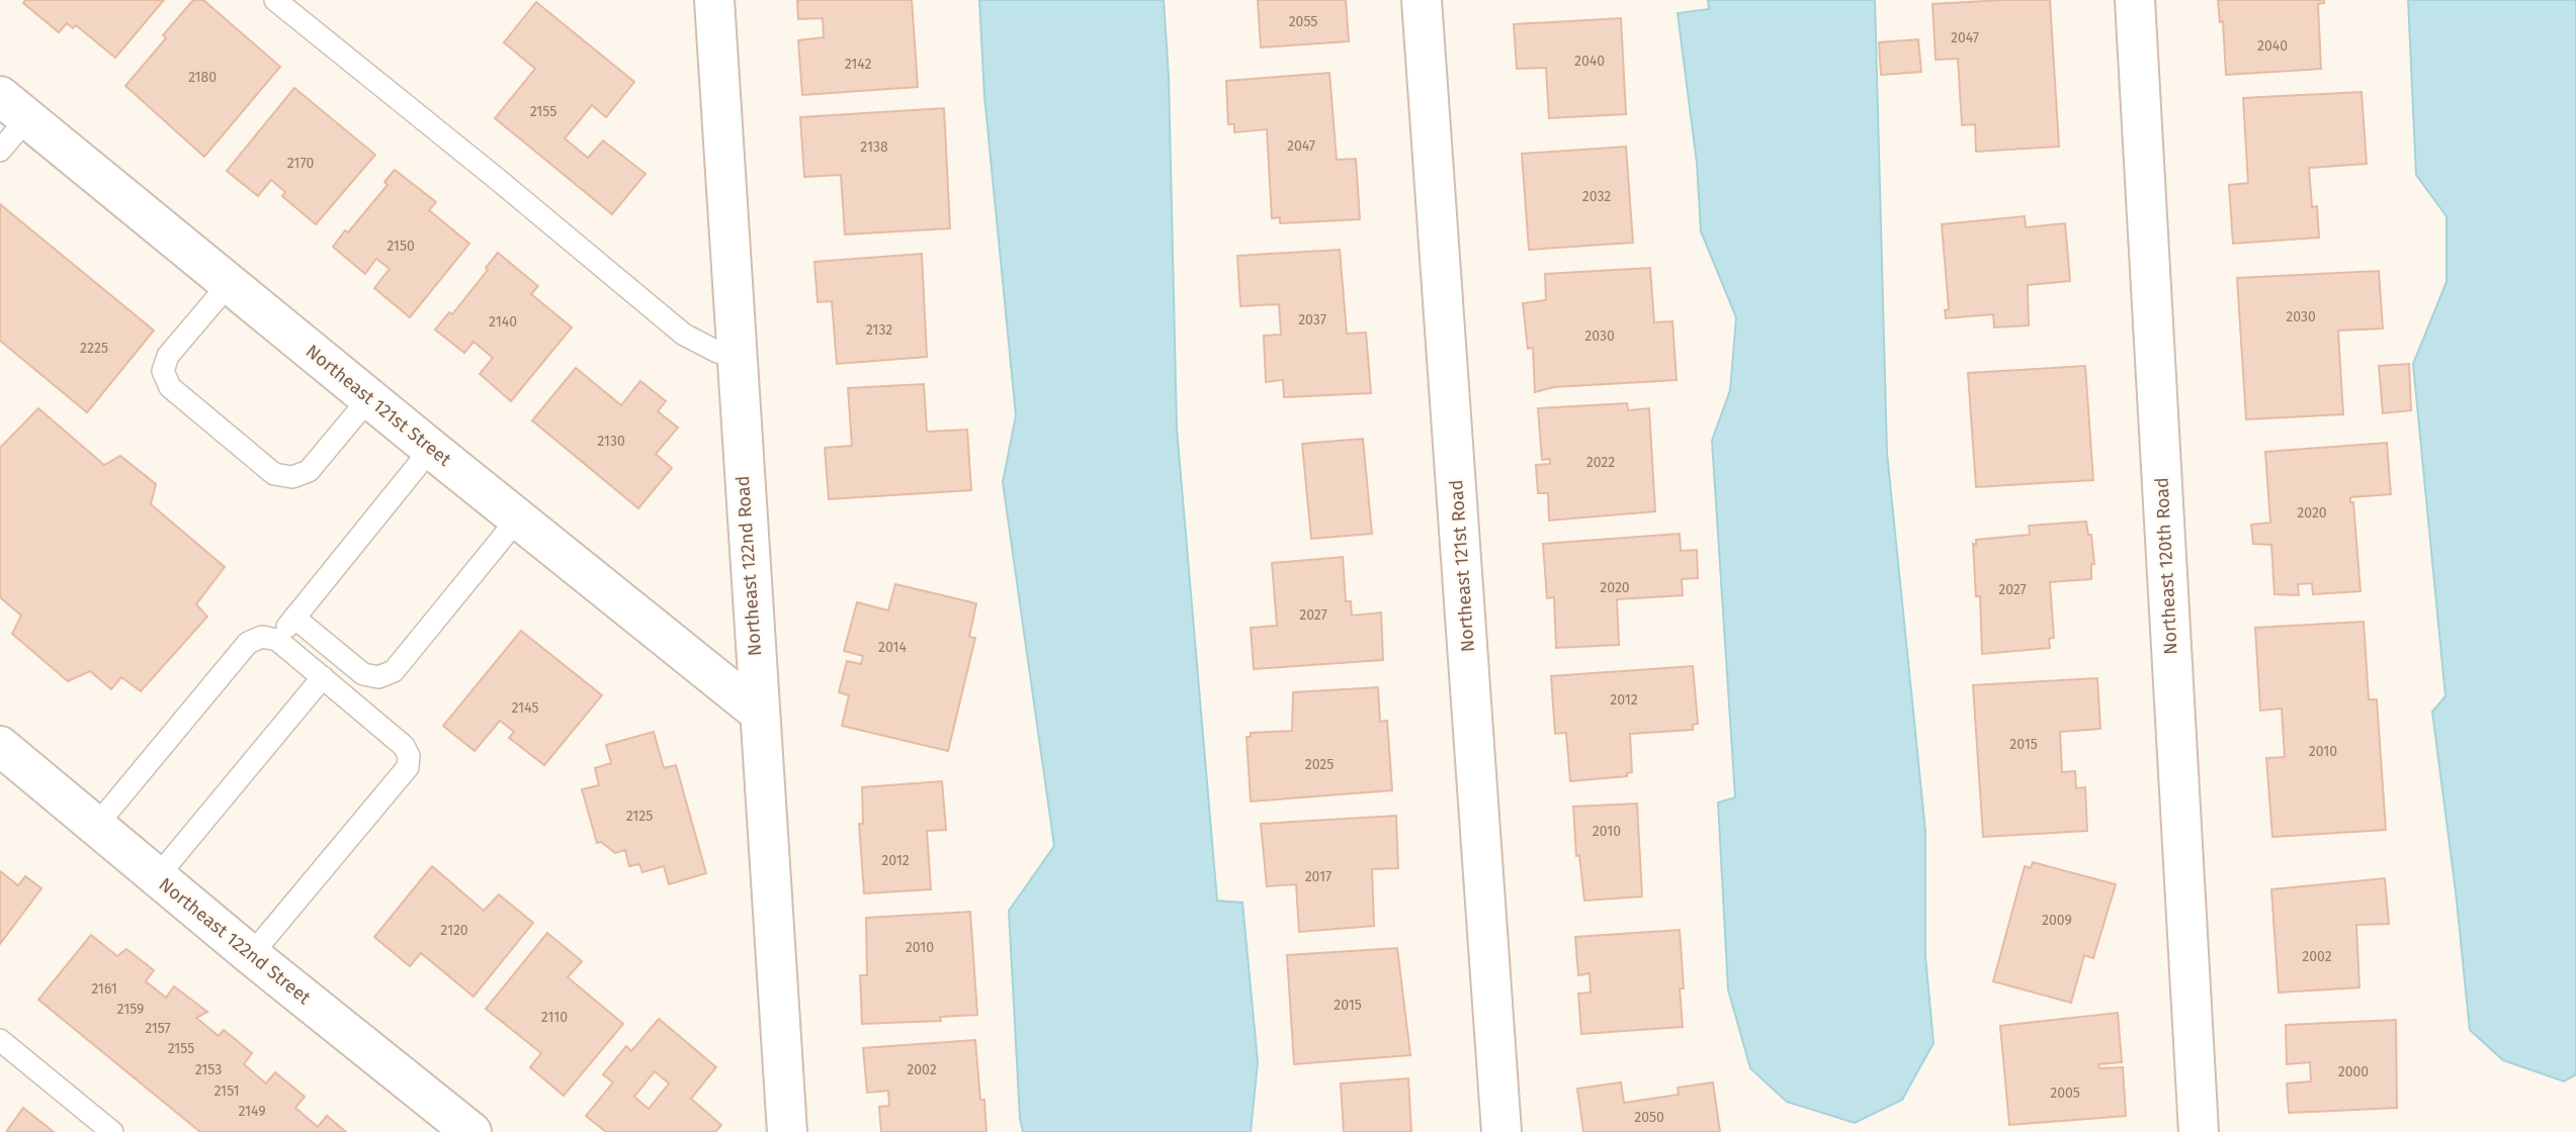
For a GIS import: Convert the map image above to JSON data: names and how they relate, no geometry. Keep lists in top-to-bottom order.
{
  "streets": {
    "street": [
      "Northeast 121st Street",
      "Northeast 122nd Road",
      "Northeast 121st Road",
      "Northeast 120th Road",
      "Northeast 122nd Street"
    ]
  },
  "crossings": [
    ["Northeast 121st Street", "Northeast 122nd Road"]
  ],
  "house_numbers": [
    "2055",
    "2047",
    "2040",
    "2040",
    "2142",
    "2180",
    "2155",
    "2047",
    "2138",
    "2170",
    "2032",
    "2150",
    "2030",
    "2037",
    "2140",
    "2132",
    "2030",
    "2225",
    "2130",
    "2022",
    "2020",
    "2020",
    "2027",
    "2027",
    "2014",
    "2012",
    "2145",
    "2015",
    "2010",
    "2025",
    "2125",
    "2010",
    "2012",
    "2017",
    "2009",
    "2120",
    "2010",
    "2002",
    "2161",
    "2015",
    "2159",
    "2110",
    "2157",
    "2155",
    "2153",
    "2002",
    "2000",
    "2151",
    "2005",
    "2149",
    "2050"
  ]
}
